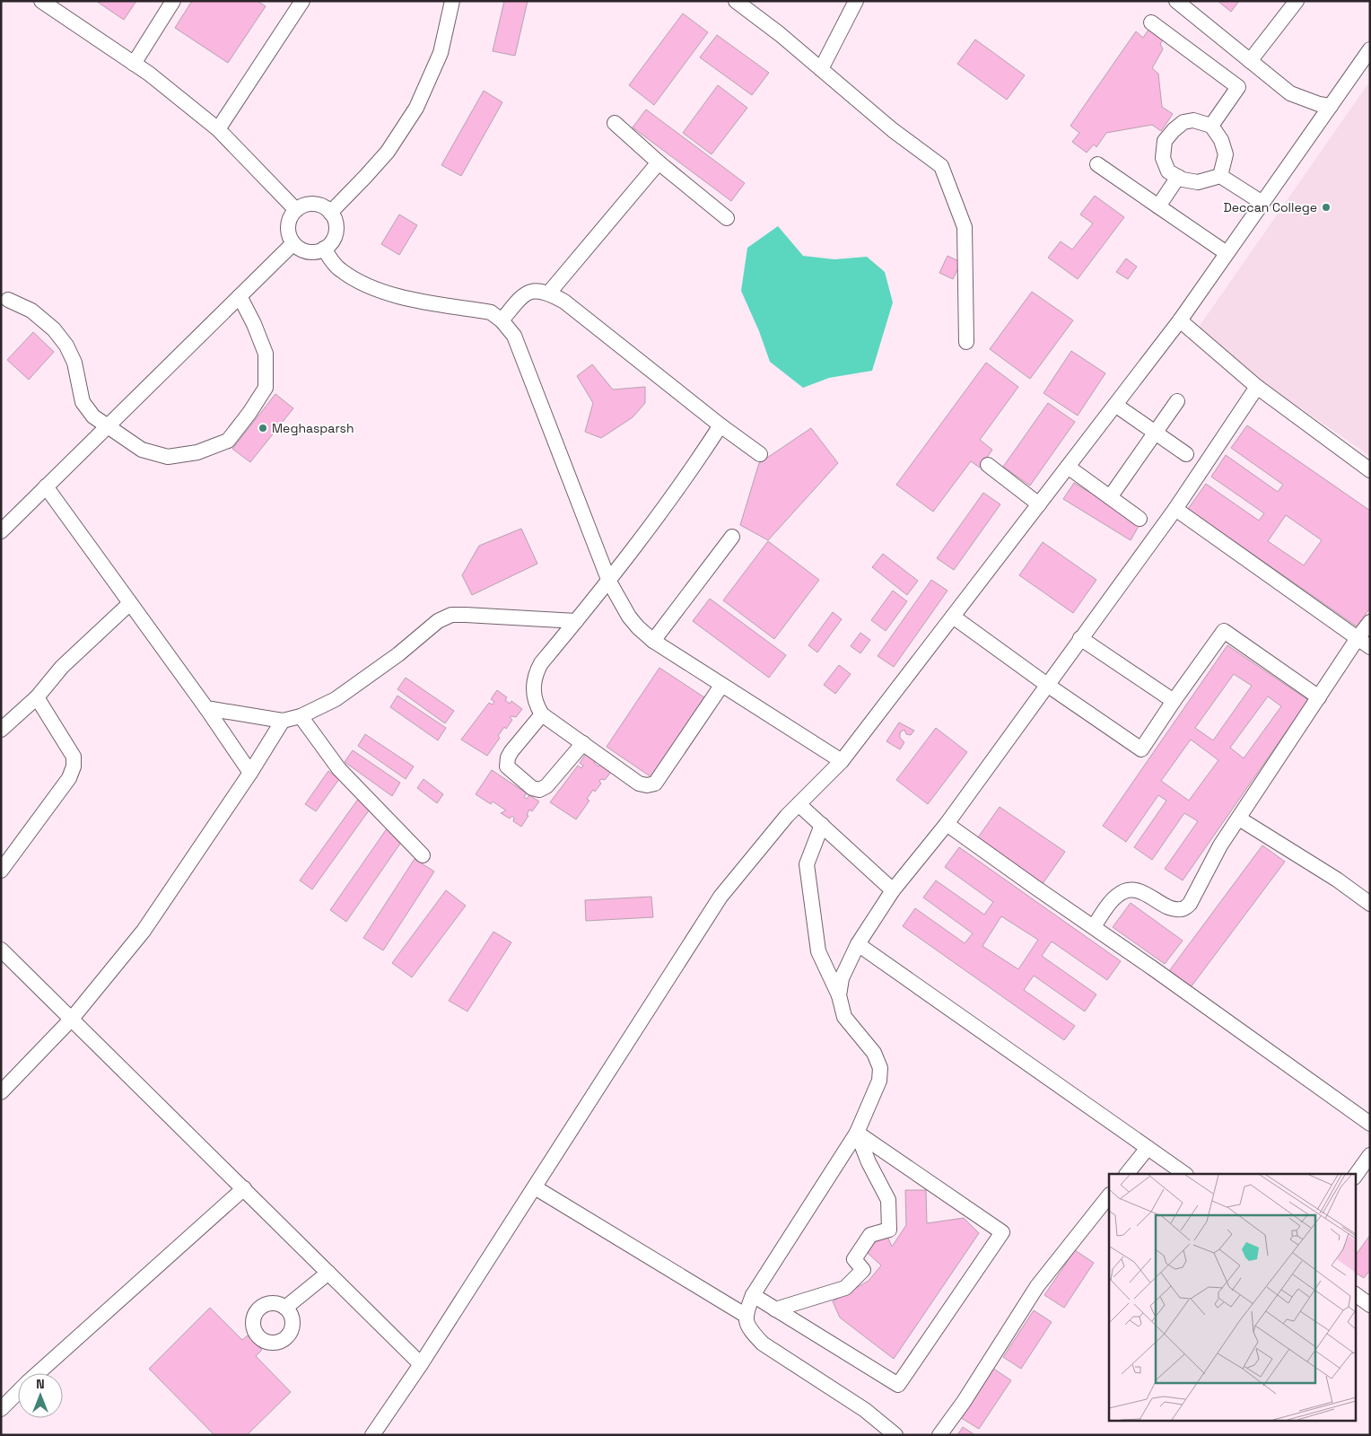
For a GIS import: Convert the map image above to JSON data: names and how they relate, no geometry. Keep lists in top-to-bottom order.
{
  "places": ["Deccan College", "Meghasparsh"],
  "north": "top"
}
